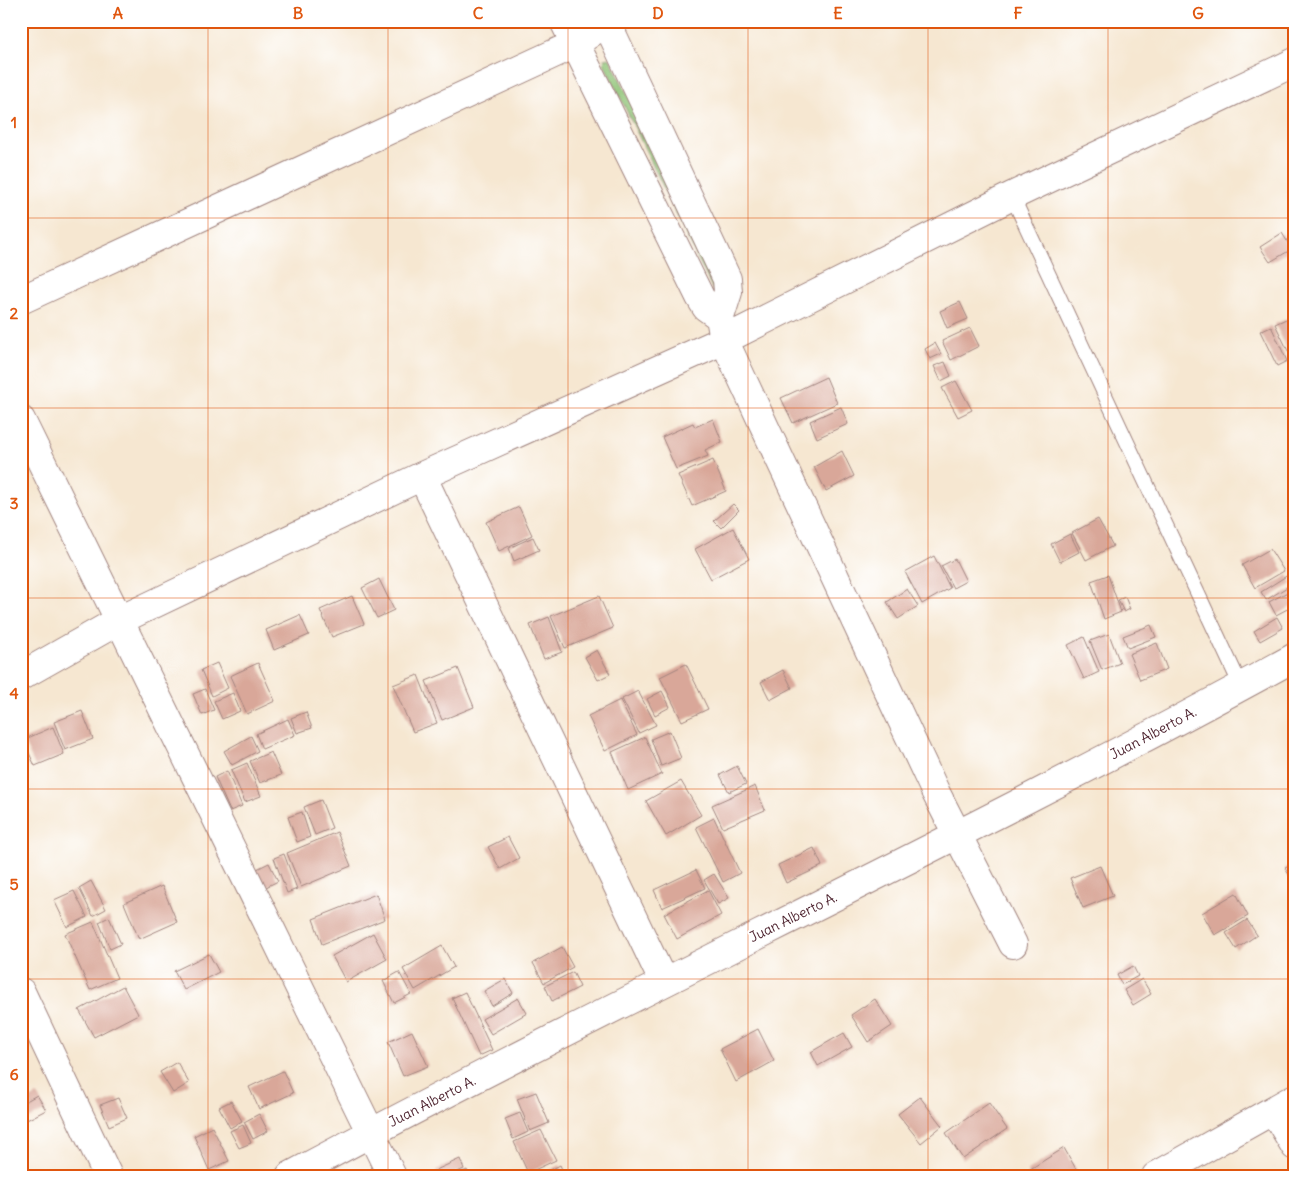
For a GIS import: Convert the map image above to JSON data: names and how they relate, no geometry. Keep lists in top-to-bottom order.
{
  "streets": {
    "street": ["Juan Alberto A."]
  },
  "grid": {
    "columns": [
      "A",
      "B",
      "C",
      "D",
      "E",
      "F",
      "G"
    ],
    "rows": [
      "1",
      "2",
      "3",
      "4",
      "5",
      "6"
    ]
  }
}
